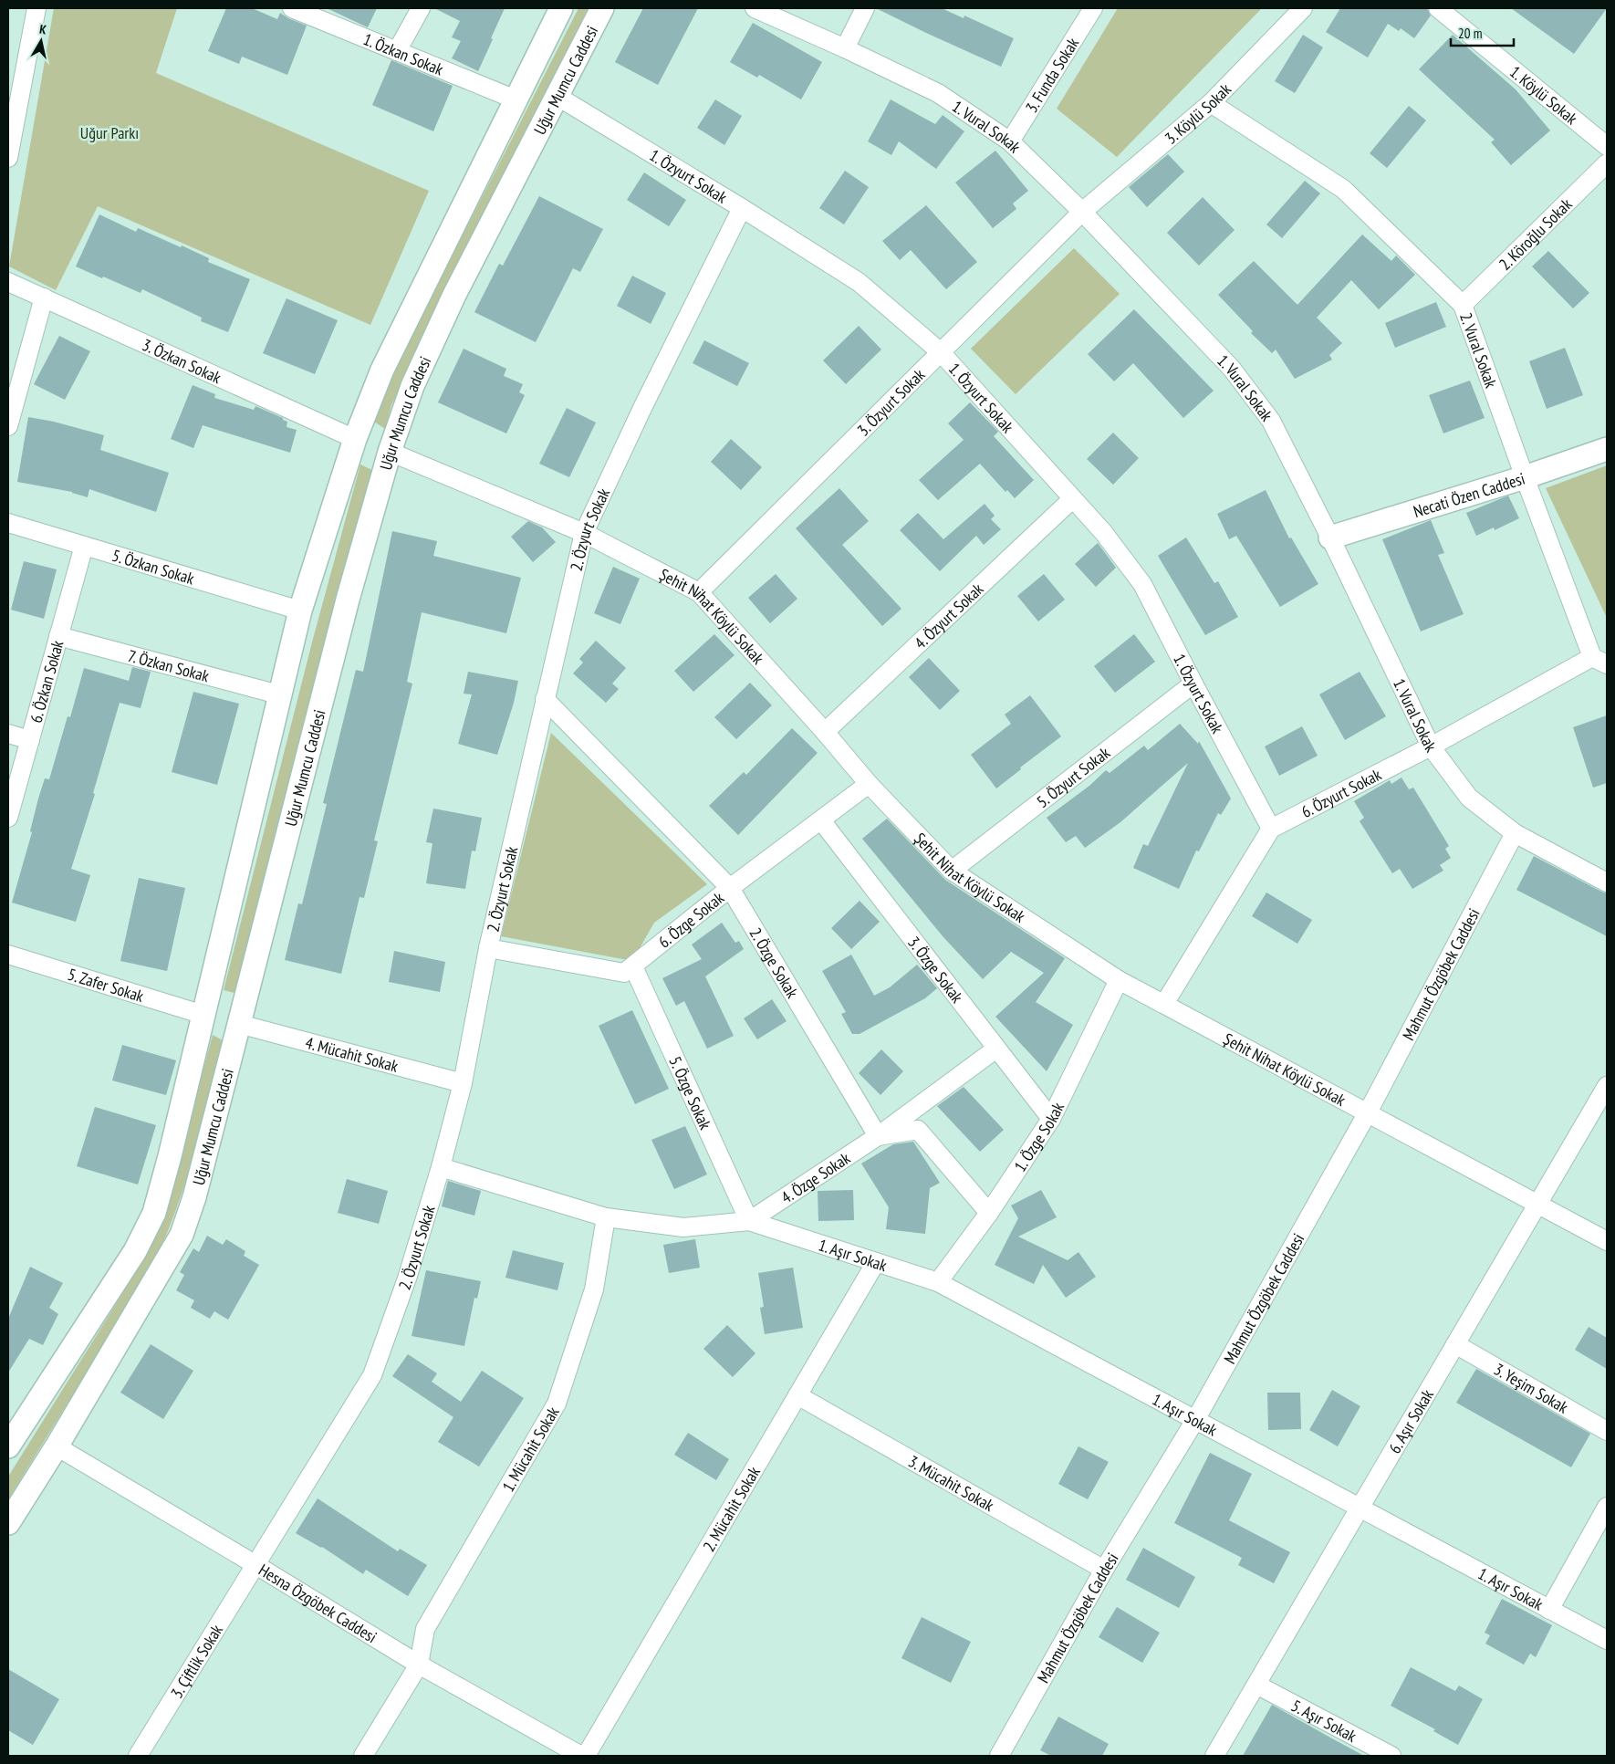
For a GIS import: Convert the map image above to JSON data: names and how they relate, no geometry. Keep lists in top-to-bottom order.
{
  "streets": {
    "street": [
      "1. Özkan Sokak",
      "3. Funda Sokak",
      "Uğur Mumcu Caddesi",
      "1. Köylü Sokak",
      "3. Köylü Sokak",
      "1. Vural Sokak",
      "1. Özyurt Sokak",
      "2. Köroğlu Sokak",
      "2. Vural Sokak",
      "3. Özkan Sokak",
      "3. Özyurt Sokak",
      "Necati Özen Caddesi",
      "2. Özyurt Sokak",
      "5. Özkan Sokak",
      "4. Özyurt Sokak",
      "Şehit Nihat Köylü Sokak",
      "7. Özkan Sokak",
      "6. Özkan Sokak",
      "5. Özyurt Sokak",
      "6. Özyurt Sokak",
      "6. Özge Sokak",
      "2. Özge Sokak",
      "3. Özge Sokak",
      "Mahmut Özgöbek Caddesi",
      "5. Zafer Sokak",
      "4. Mücahit Sokak",
      "5. Özge Sokak",
      "1. Özge Sokak",
      "4. Özge Sokak",
      "1. Aşır Sokak",
      "3. Yeşim Sokak",
      "6. Aşır Sokak",
      "1. Mücahit Sokak",
      "3. Mücahit Sokak",
      "2. Mücahit Sokak",
      "Hesna Özgöbek Caddesi",
      "3. Çiftlik Sokak",
      "5. Aşır Sokak"
    ]
  },
  "crossings": [
    ["1. Özkan Sokak", "Uğur Mumcu Caddesi"],
    ["3. Funda Sokak", "1. Vural Sokak"],
    ["Uğur Mumcu Caddesi", "1. Özyurt Sokak"],
    ["Uğur Mumcu Caddesi", "3. Özkan Sokak"],
    ["Uğur Mumcu Caddesi", "5. Özkan Sokak"],
    ["Uğur Mumcu Caddesi", "Şehit Nihat Köylü Sokak"],
    ["Uğur Mumcu Caddesi", "7. Özkan Sokak"],
    ["Uğur Mumcu Caddesi", "5. Zafer Sokak"],
    ["Uğur Mumcu Caddesi", "4. Mücahit Sokak"],
    ["Uğur Mumcu Caddesi", "Hesna Özgöbek Caddesi"],
    ["3. Köylü Sokak", "1. Vural Sokak"],
    ["3. Köylü Sokak", "2. Vural Sokak"],
    ["3. Köylü Sokak", "3. Özyurt Sokak"],
    ["1. Vural Sokak", "3. Özyurt Sokak"],
    ["1. Vural Sokak", "Necati Özen Caddesi"],
    ["1. Vural Sokak", "6. Özyurt Sokak"],
    ["1. Vural Sokak", "Mahmut Özgöbek Caddesi"],
    ["1. Özyurt Sokak", "3. Özyurt Sokak"],
    ["1. Özyurt Sokak", "2. Özyurt Sokak"],
    ["1. Özyurt Sokak", "4. Özyurt Sokak"],
    ["1. Özyurt Sokak", "5. Özyurt Sokak"],
    ["1. Özyurt Sokak", "6. Özyurt Sokak"],
    ["2. Köroğlu Sokak", "2. Vural Sokak"],
    ["2. Vural Sokak", "Necati Özen Caddesi"],
    ["2. Vural Sokak", "6. Özyurt Sokak"],
    ["3. Özyurt Sokak", "Şehit Nihat Köylü Sokak"],
    ["2. Özyurt Sokak", "Şehit Nihat Köylü Sokak"],
    ["2. Özyurt Sokak", "6. Özge Sokak"],
    ["2. Özyurt Sokak", "2. Özge Sokak"],
    ["2. Özyurt Sokak", "4. Mücahit Sokak"],
    ["2. Özyurt Sokak", "4. Özge Sokak"],
    ["2. Özyurt Sokak", "Hesna Özgöbek Caddesi"],
    ["2. Özyurt Sokak", "3. Çiftlik Sokak"],
    ["5. Özkan Sokak", "6. Özkan Sokak"],
    ["4. Özyurt Sokak", "Şehit Nihat Köylü Sokak"],
    ["Şehit Nihat Köylü Sokak", "5. Özyurt Sokak"],
    ["Şehit Nihat Köylü Sokak", "6. Özge Sokak"],
    ["Şehit Nihat Köylü Sokak", "Mahmut Özgöbek Caddesi"],
    ["Şehit Nihat Köylü Sokak", "1. Özge Sokak"],
    ["Şehit Nihat Köylü Sokak", "6. Aşır Sokak"],
    ["7. Özkan Sokak", "6. Özkan Sokak"],
    ["6. Özge Sokak", "2. Özge Sokak"],
    ["6. Özge Sokak", "3. Özge Sokak"],
    ["6. Özge Sokak", "5. Özge Sokak"],
    ["2. Özge Sokak", "4. Özge Sokak"],
    ["3. Özge Sokak", "1. Özge Sokak"],
    ["3. Özge Sokak", "4. Özge Sokak"],
    ["Mahmut Özgöbek Caddesi", "1. Aşır Sokak"],
    ["Mahmut Özgöbek Caddesi", "3. Mücahit Sokak"],
    ["5. Özge Sokak", "4. Özge Sokak"],
    ["5. Özge Sokak", "1. Aşır Sokak"],
    ["1. Özge Sokak", "1. Aşır Sokak"],
    ["4. Özge Sokak", "1. Aşır Sokak"],
    ["4. Özge Sokak", "1. Mücahit Sokak"],
    ["1. Aşır Sokak", "6. Aşır Sokak"],
    ["1. Aşır Sokak", "2. Mücahit Sokak"],
    ["3. Yeşim Sokak", "6. Aşır Sokak"],
    ["6. Aşır Sokak", "5. Aşır Sokak"],
    ["1. Mücahit Sokak", "Hesna Özgöbek Caddesi"],
    ["3. Mücahit Sokak", "2. Mücahit Sokak"],
    ["Hesna Özgöbek Caddesi", "3. Çiftlik Sokak"]
  ],
  "parks": ["Uğur Parkı"],
  "scale_bar": "20 m",
  "north": "top"
}
